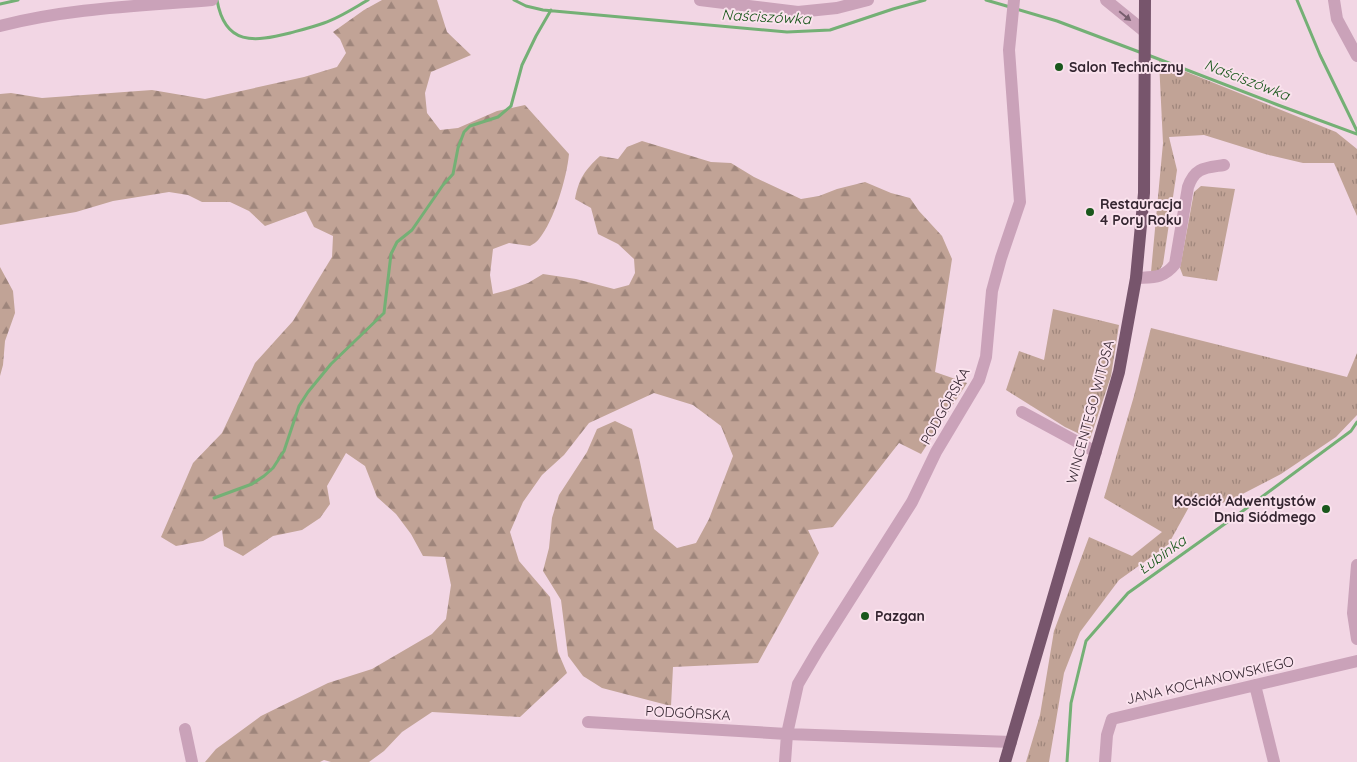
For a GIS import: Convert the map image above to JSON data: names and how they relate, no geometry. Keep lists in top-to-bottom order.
{
  "streets": {
    "main road": ["WINCENTEGO WITOSA"],
    "street": ["PODGÓRSKA", "JANA KOCHANOWSKIEGO"]
  },
  "crossings": [
    ["PODGÓRSKA", "WINCENTEGO WITOSA"]
  ],
  "water": ["Naściszówka", "Łubinka"],
  "places": [
    "Salon Techniczny",
    "Restauracja 4 Pory Roku",
    "Kościół Adwentystów Dnia Siódmego",
    "Pazgan"
  ]
}
